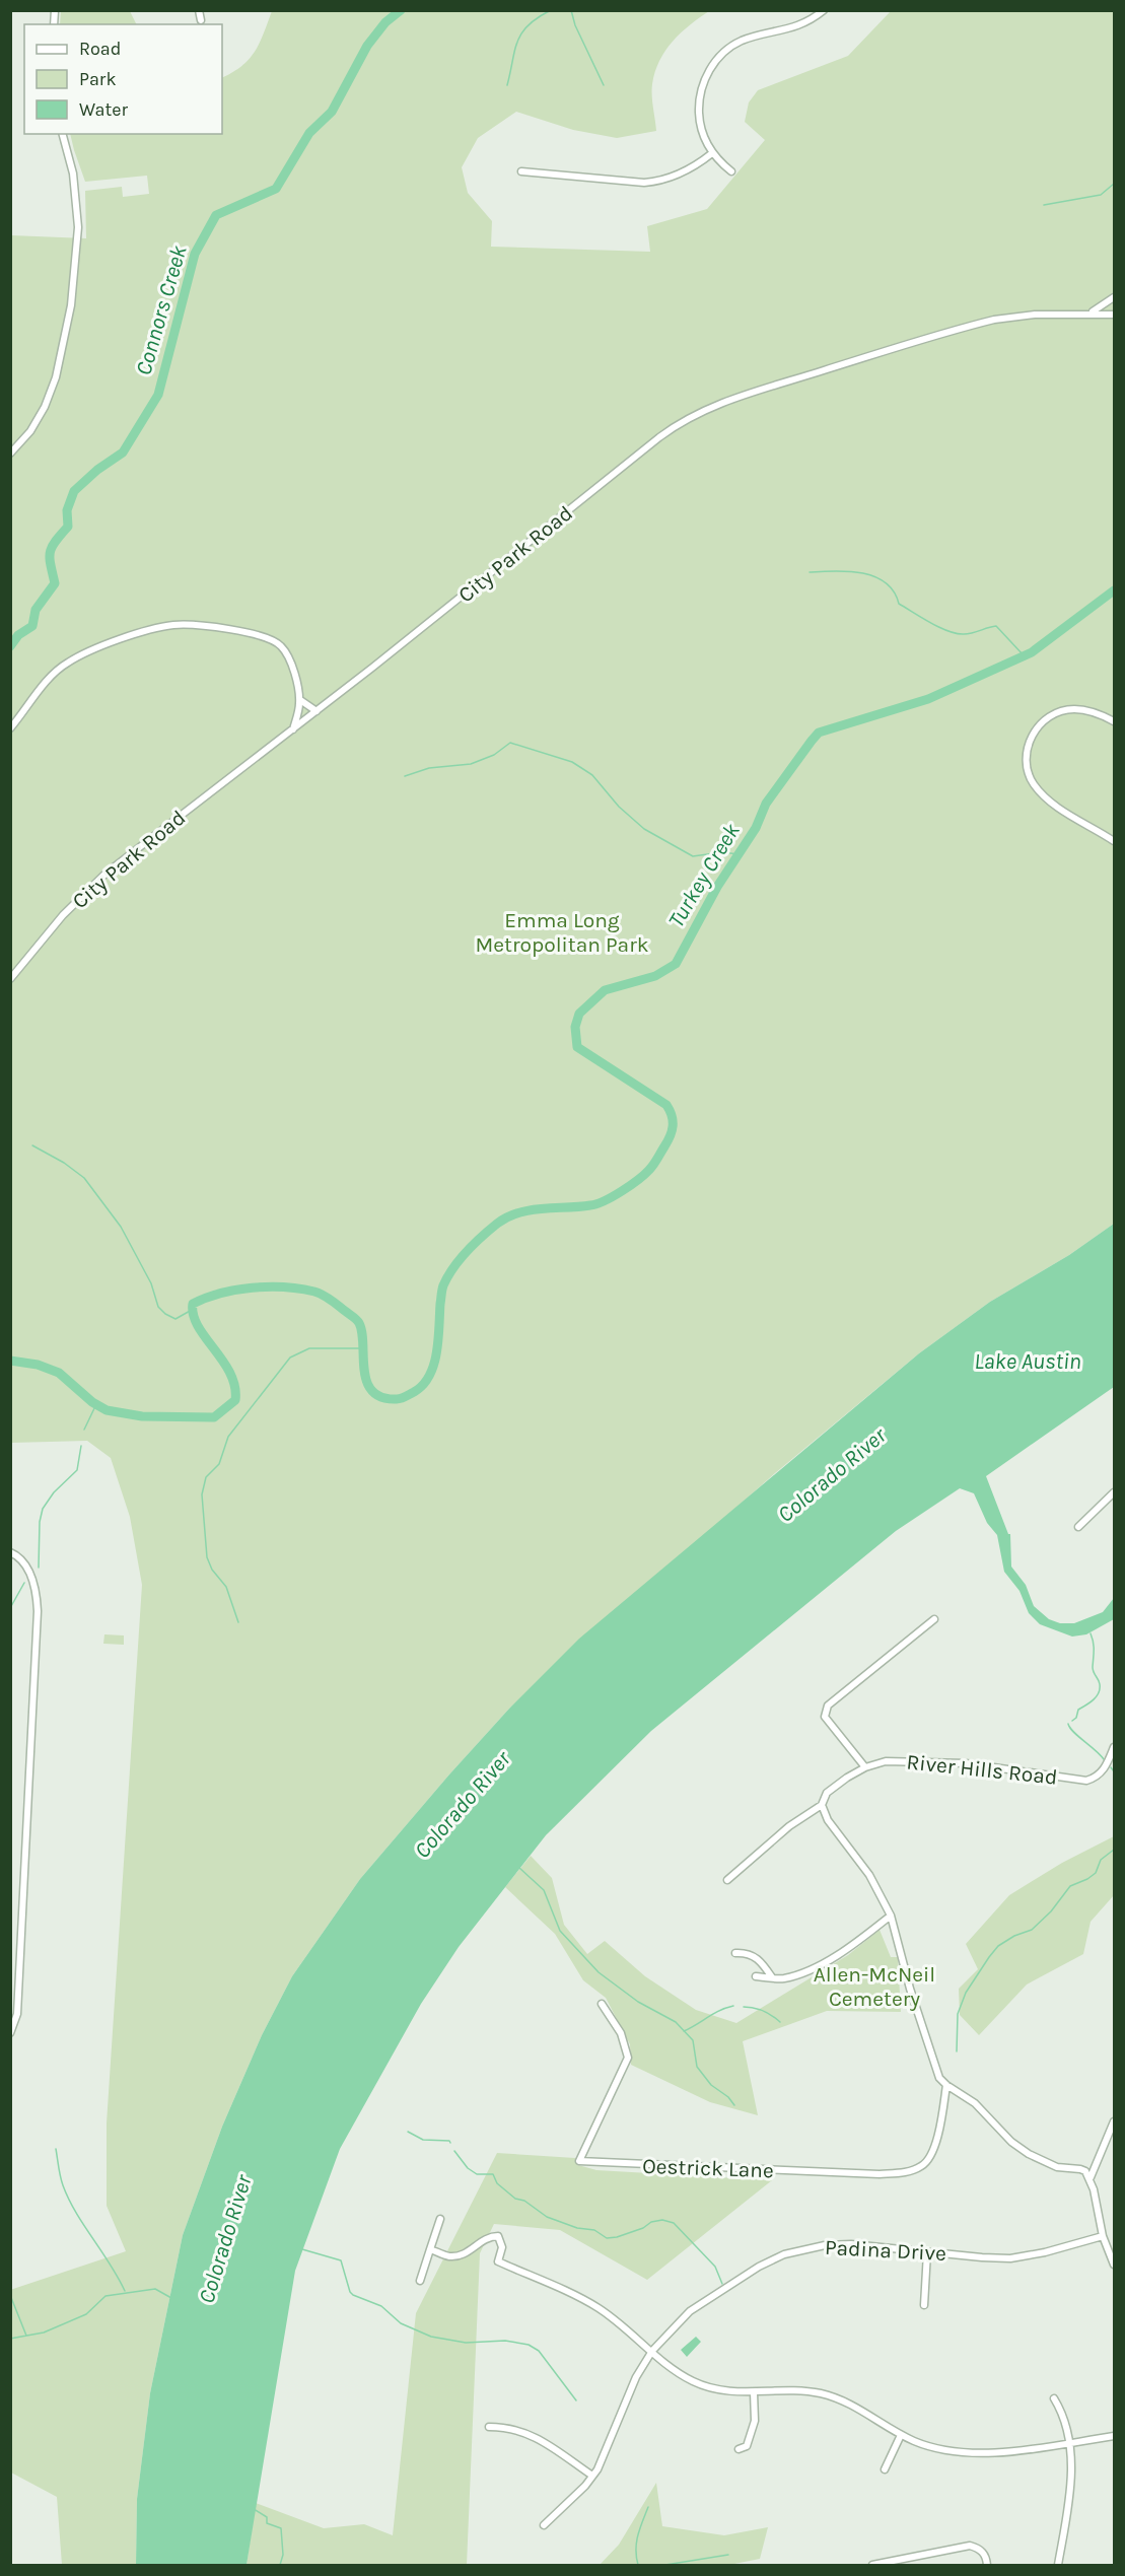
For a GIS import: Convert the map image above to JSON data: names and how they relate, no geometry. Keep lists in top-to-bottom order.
{
  "streets": {
    "street": [
      "City Park Road",
      "River Hills Road",
      "Oestrick Lane",
      "Padina Drive"
    ]
  },
  "water": [
    "Connors Creek",
    "Turkey Creek",
    "Lake Austin",
    "Colorado River"
  ],
  "parks": ["Emma Long Metropolitan Park", "Allen-McNeil Cemetery"],
  "legend": ["Road", "Park", "Water"]
}
